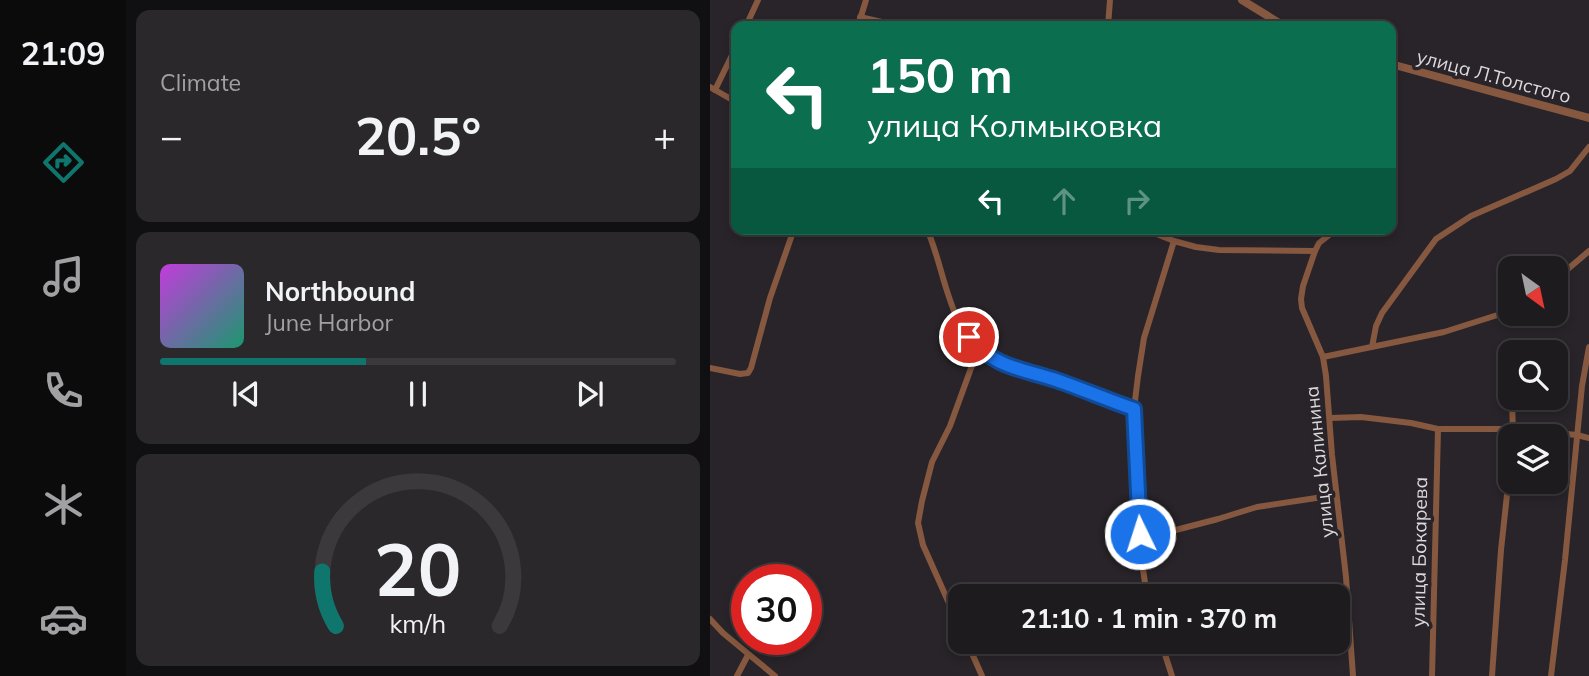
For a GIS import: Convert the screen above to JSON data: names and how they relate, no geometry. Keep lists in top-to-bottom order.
{
  "streets": {
    "street": ["улица Л.Толстого", "улица Калинина", "улица Бокарева"]
  },
  "north": "bottom right",
  "page": {
    "tabs": "21:09",
    "tile": "Climate",
    "turn": ["150 m", "улица Колмыковка"],
    "heat": ["−", "20.5°", "+"],
    "song": ["Northbound", "June Harbor"],
    "limit": "30",
    "trip": "21:10 · 1 min · 370 m",
    "gauge": ["20", "km/h"]
  }
}
